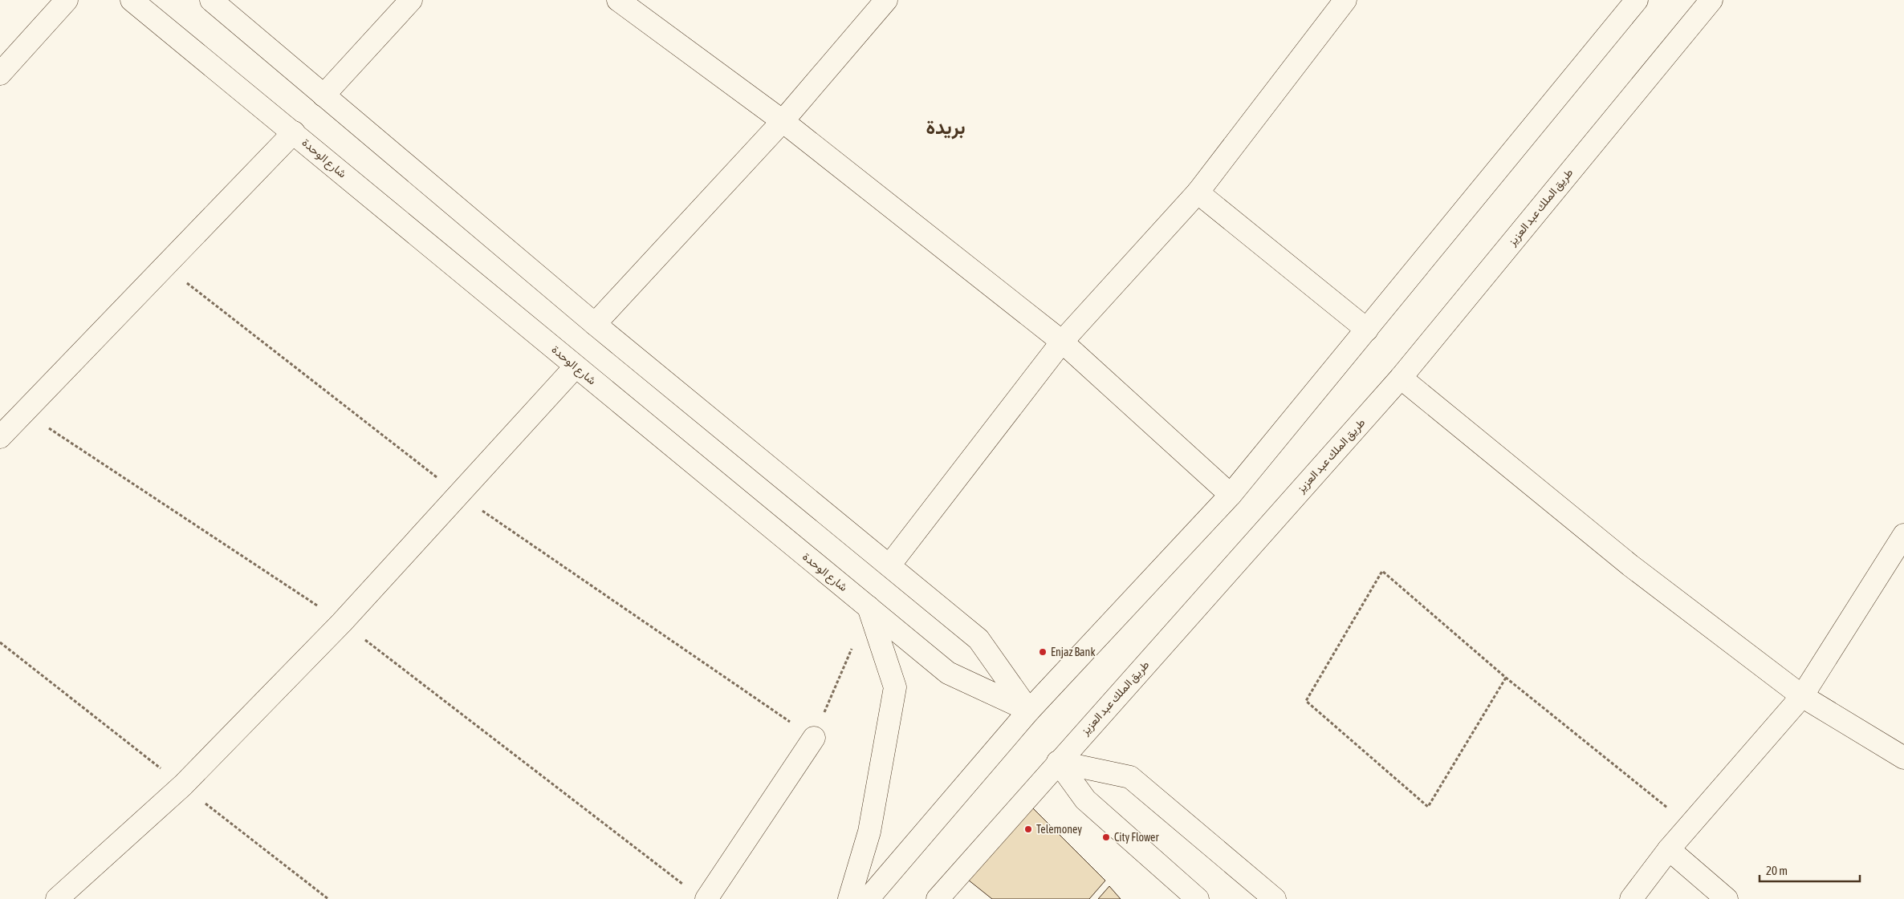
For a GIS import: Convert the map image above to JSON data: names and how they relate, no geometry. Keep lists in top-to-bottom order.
{
  "streets": {
    "main road": ["شارع الوحدة", "طريق الملك عبد العزيز"]
  },
  "districts": ["بريدة"],
  "places": ["Enjaz Bank", "Telemoney", "City Flower"],
  "scale_bar": "20 m"
}
